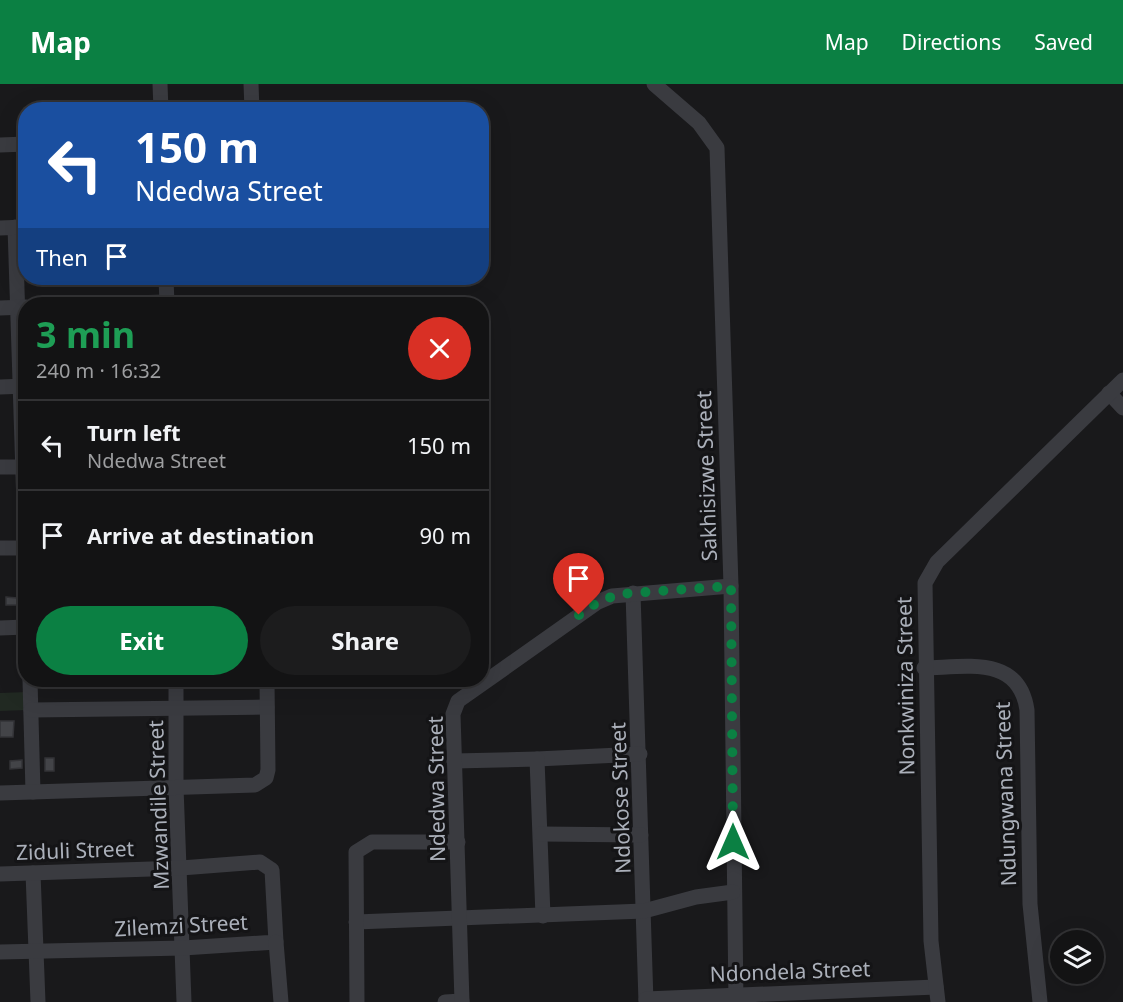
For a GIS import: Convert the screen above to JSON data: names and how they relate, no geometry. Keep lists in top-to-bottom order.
{
  "streets": {
    "street": [
      "Sakhisizwe Street",
      "Nonkwiniza Street",
      "Ndedwa Street",
      "Ndungwana Street",
      "Ndokose Street",
      "Mzwandile Street",
      "Ziduli Street",
      "Zilemzi Street",
      "Ndondela Street"
    ]
  },
  "crossings": [
    ["Sakhisizwe Street", "Ndedwa Street"],
    ["Sakhisizwe Street", "Ndondela Street"],
    ["Nonkwiniza Street", "Ndungwana Street"],
    ["Nonkwiniza Street", "Ndondela Street"],
    ["Ndedwa Street", "Ndokose Street"],
    ["Ndokose Street", "Ndondela Street"],
    ["Mzwandile Street", "Ziduli Street"],
    ["Mzwandile Street", "Zilemzi Street"],
    ["Ziduli Street", "Zilemzi Street"]
  ],
  "page": {
    "header": "Map",
    "nav": ["Map", "Directions", "Saved"],
    "turn": ["150 m", "Ndedwa Street"],
    "then": "Then",
    "heading": ["3 min", "240 m · 16:32"],
    "list": [
      {
        "name": "Turn left",
        "note": "Ndedwa Street",
        "value": "150 m"
      },
      {
        "name": "Arrive at destination",
        "value": "90 m"
      }
    ],
    "buttons": ["Exit", "Share"]
  }
}
